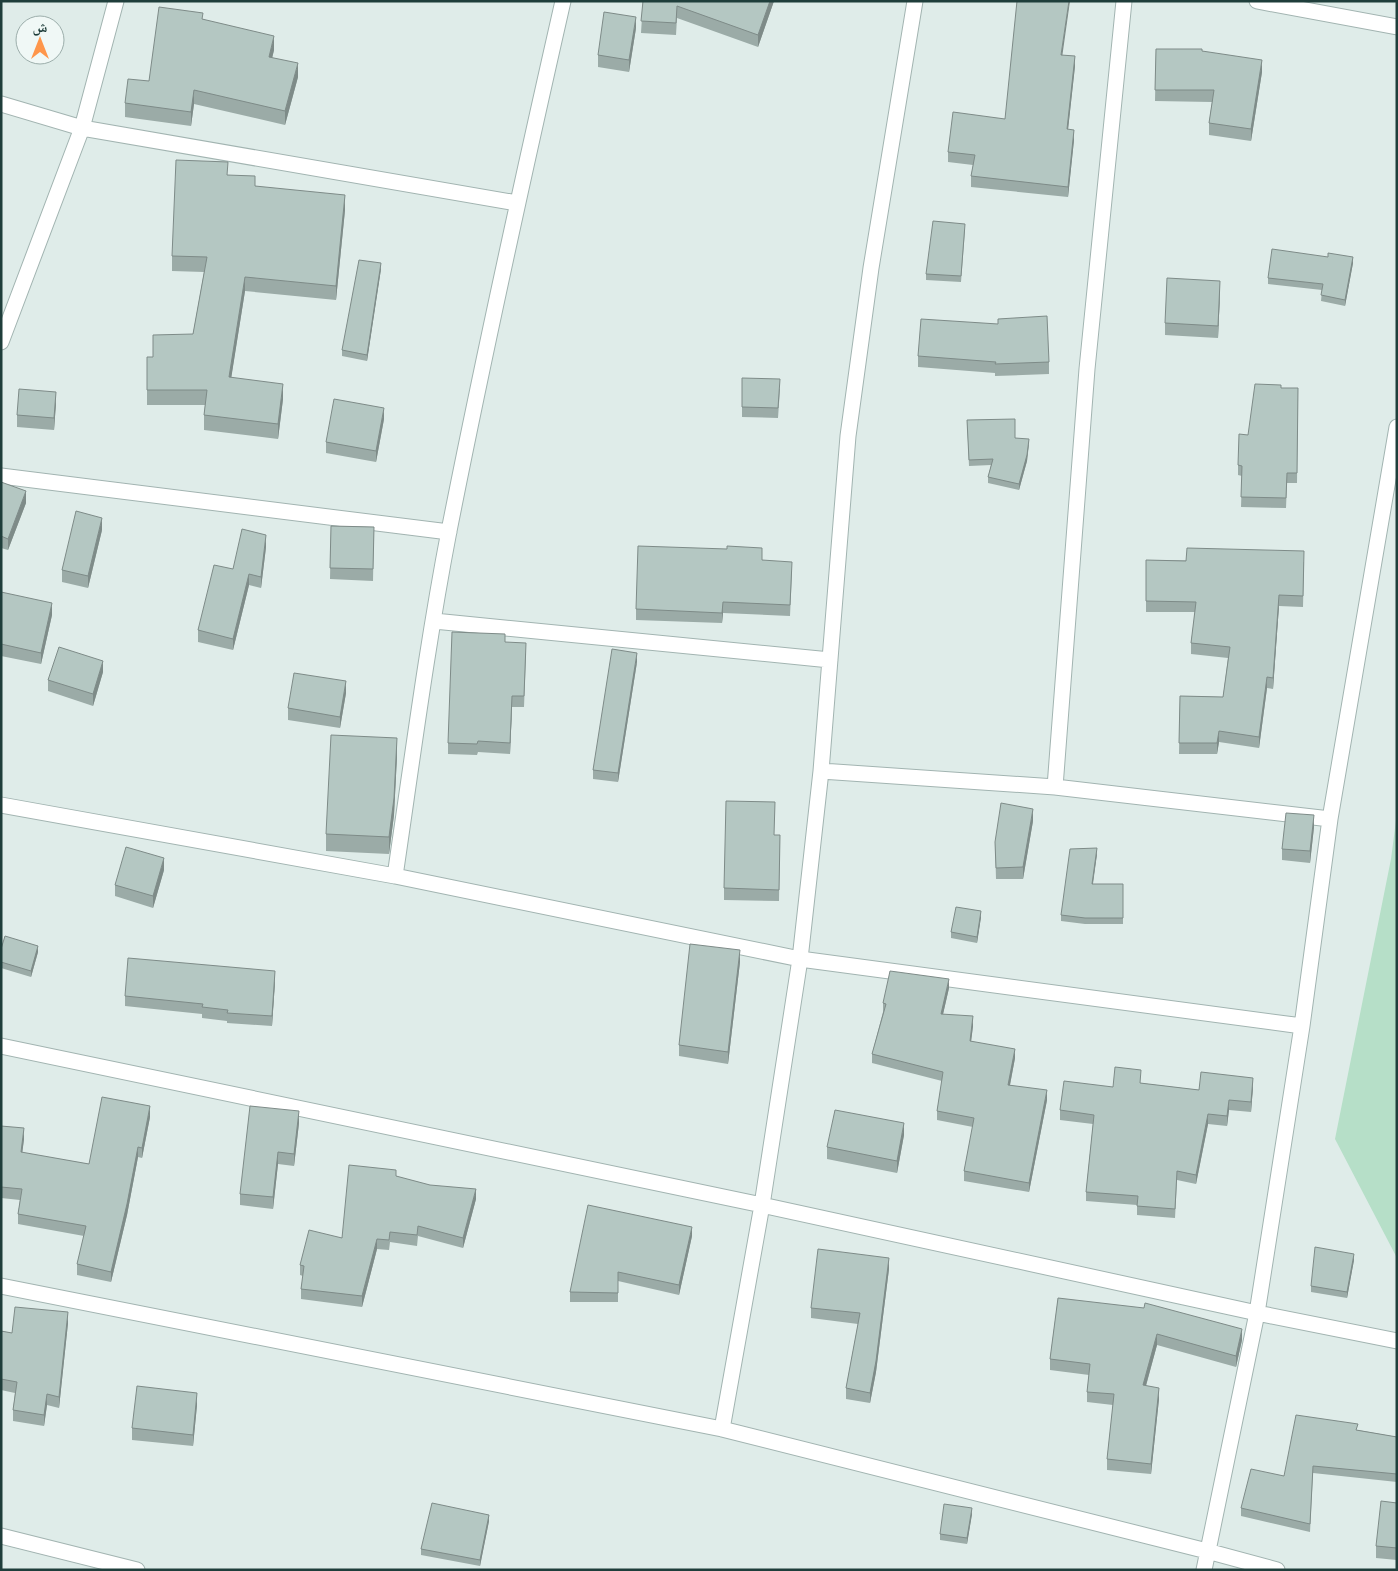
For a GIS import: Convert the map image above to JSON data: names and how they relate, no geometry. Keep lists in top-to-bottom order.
{
  "north": "top"
}
